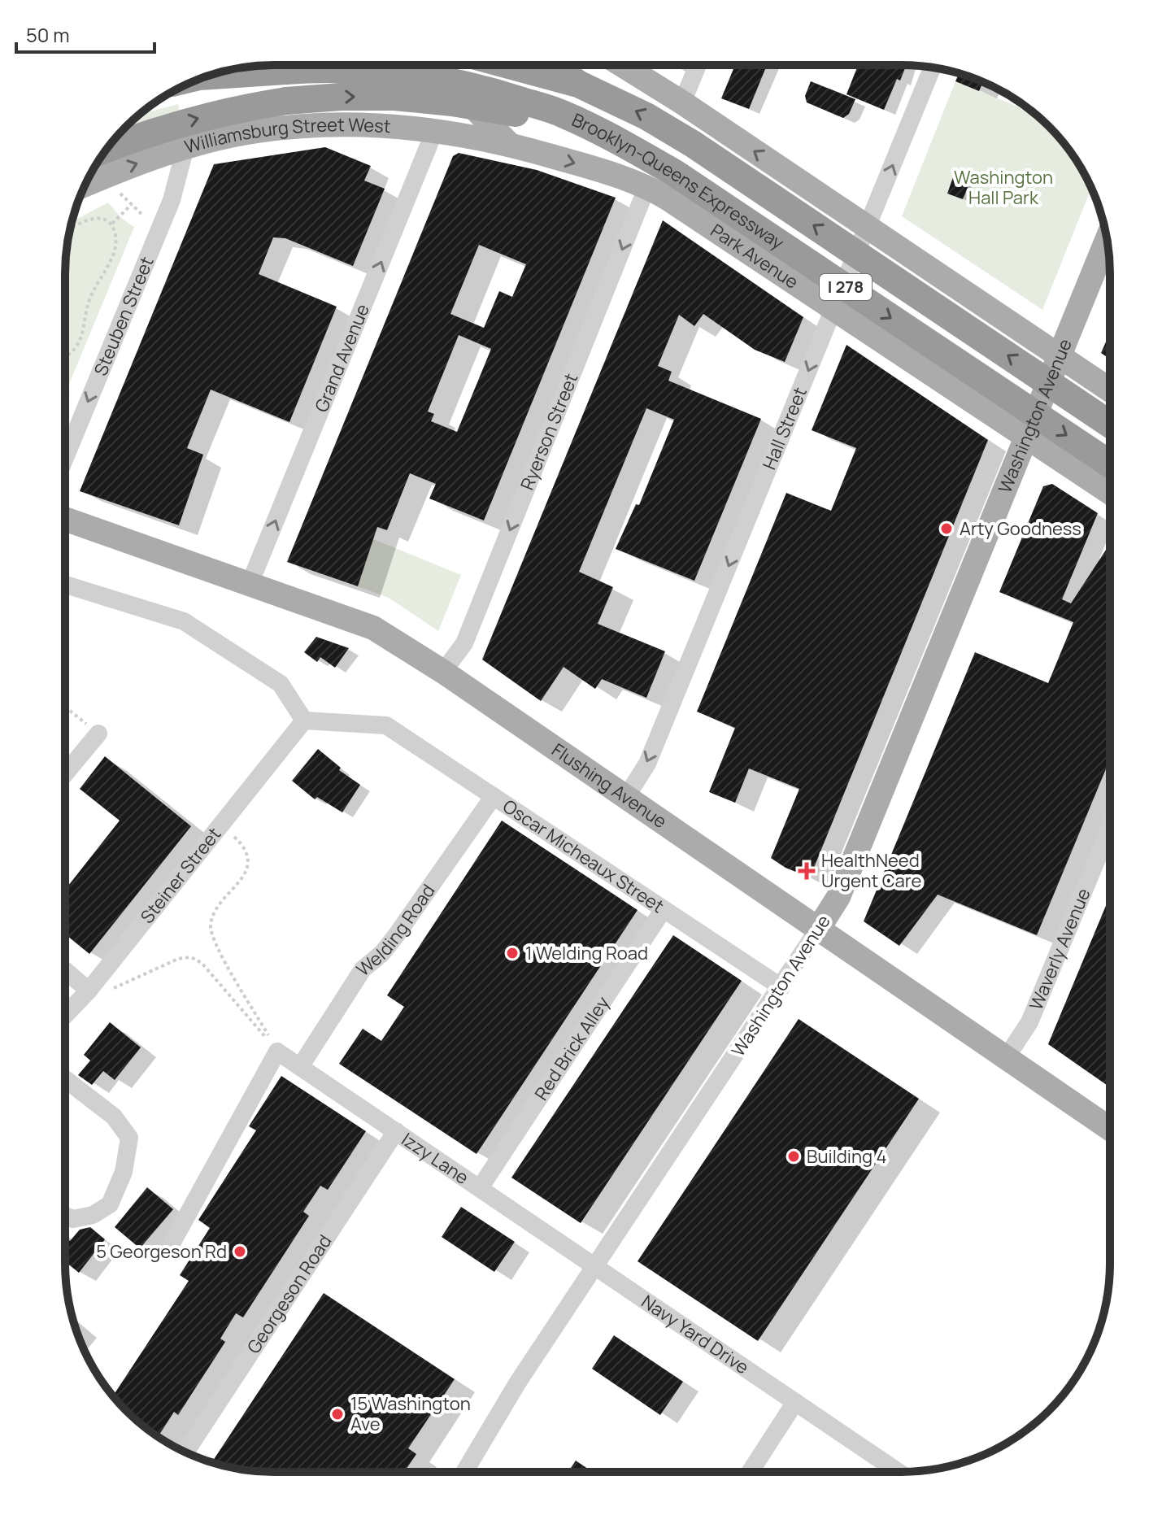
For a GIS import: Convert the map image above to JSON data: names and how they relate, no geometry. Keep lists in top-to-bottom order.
{
  "streets": {
    "highway": ["Brooklyn-Queens Expressway", "I 278"],
    "main road": [
      "Williamsburg Street West",
      "Park Avenue",
      "Washington Avenue",
      "Flushing Avenue"
    ],
    "street": [
      "Steuben Street",
      "Grand Avenue",
      "Hall Street",
      "Ryerson Street",
      "Oscar Micheaux Street",
      "Steiner Street",
      "Welding Road",
      "Waverly Avenue",
      "Red Brick Alley",
      "Izzy Lane",
      "Georgeson Road",
      "Navy Yard Drive"
    ]
  },
  "crossings": [
    ["Williamsburg Street West", "Park Avenue"],
    ["Williamsburg Street West", "Steuben Street"],
    ["Williamsburg Street West", "Grand Avenue"],
    ["Park Avenue", "Washington Avenue"],
    ["Park Avenue", "Hall Street"],
    ["Park Avenue", "Ryerson Street"],
    ["Grand Avenue", "Flushing Avenue"],
    ["Washington Avenue", "Flushing Avenue"],
    ["Washington Avenue", "Oscar Micheaux Street"],
    ["Washington Avenue", "Izzy Lane"],
    ["Washington Avenue", "Navy Yard Drive"],
    ["Hall Street", "Flushing Avenue"],
    ["Ryerson Street", "Flushing Avenue"],
    ["Flushing Avenue", "Waverly Avenue"],
    ["Oscar Micheaux Street", "Steiner Street"],
    ["Oscar Micheaux Street", "Welding Road"],
    ["Oscar Micheaux Street", "Red Brick Alley"],
    ["Welding Road", "Izzy Lane"],
    ["Red Brick Alley", "Izzy Lane"],
    ["Izzy Lane", "Georgeson Road"],
    ["Izzy Lane", "Navy Yard Drive"]
  ],
  "one_way": ["Steuben Street", "Grand Avenue", "Ryerson Street"],
  "parks": ["Washington Hall Park"],
  "places": {
    "other": [
      "Arty Goodness",
      "1 Welding Road",
      "Building 4",
      "5 Georgeson Rd",
      "15 Washington Ave"
    ],
    "health": ["HealthNeed Urgent Care"]
  },
  "scale_bar": "50 m"
}
